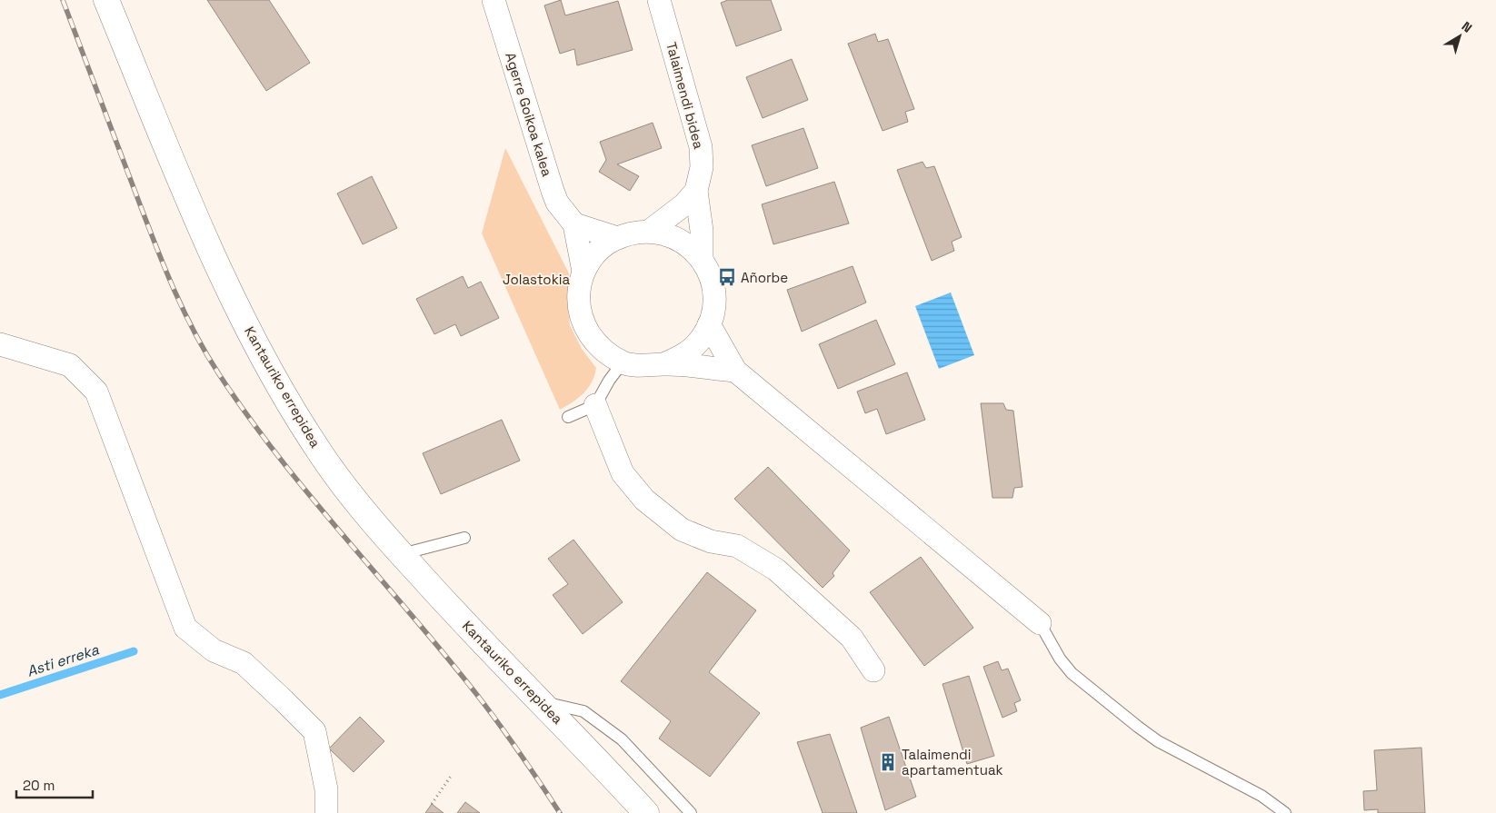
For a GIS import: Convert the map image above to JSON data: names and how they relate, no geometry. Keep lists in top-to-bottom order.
{
  "streets": {
    "highway": ["Kantauriko errepidea"],
    "street": ["Talaimendi bidea", "Agerre Goikoa kalea"]
  },
  "crossings": [
    ["Talaimendi bidea", "Agerre Goikoa kalea"]
  ],
  "water": ["Asti erreka"],
  "parks": ["Jolastokia"],
  "places": {
    "bus stop": ["Añorbe"],
    "building": ["Talaimendi apartamentuak"]
  },
  "scale_bar": "20 m",
  "north": "top right"
}
